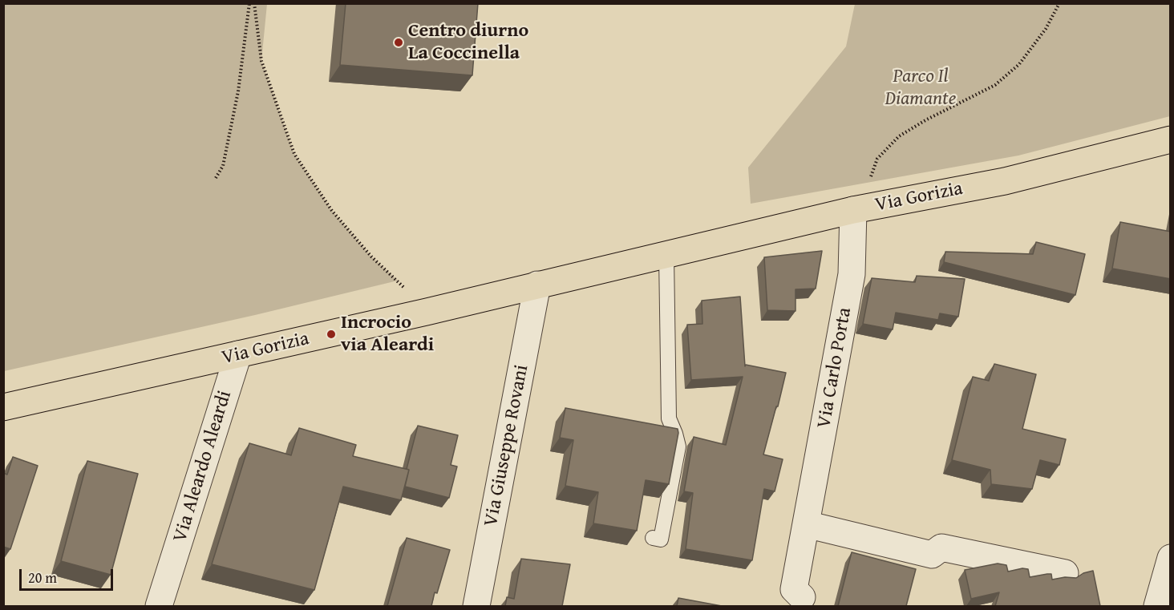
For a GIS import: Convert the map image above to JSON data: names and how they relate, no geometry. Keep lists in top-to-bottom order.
{
  "streets": {
    "main road": ["Via Gorizia"],
    "street": ["Via Carlo Porta", "Via Giuseppe Rovani", "Via Aleardo Aleardi"]
  },
  "crossings": [
    ["Via Gorizia", "Via Carlo Porta"],
    ["Via Gorizia", "Via Giuseppe Rovani"],
    ["Via Gorizia", "Via Aleardo Aleardi"]
  ],
  "parks": ["Parco Il Diamante"],
  "places": ["Centro diurno La Coccinella", "Incrocio via Aleardi"],
  "scale_bar": "20 m"
}
